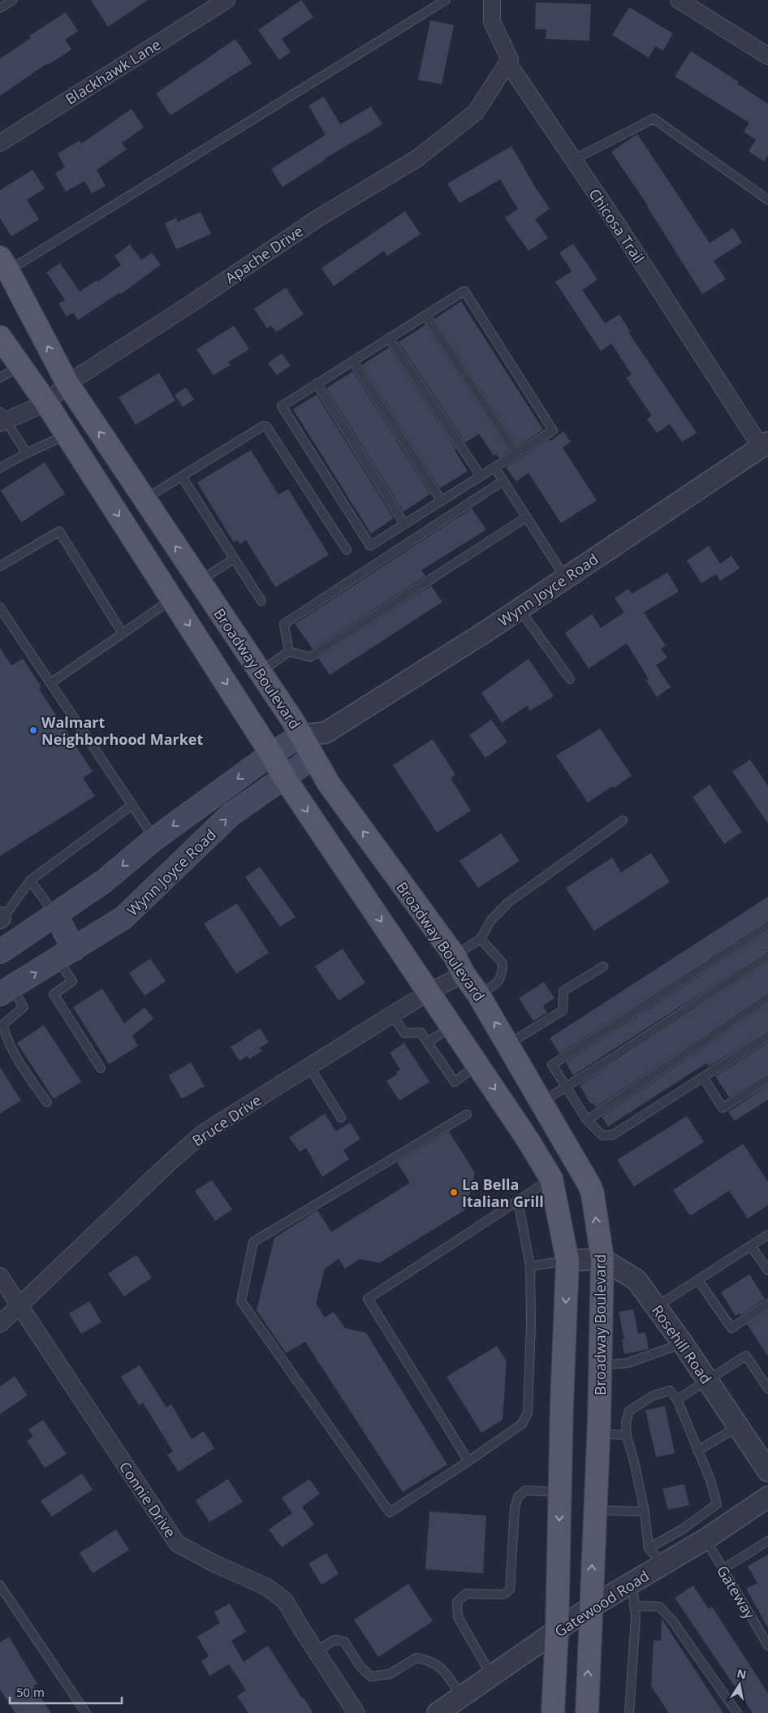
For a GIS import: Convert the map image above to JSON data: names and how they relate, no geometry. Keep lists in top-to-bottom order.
{
  "streets": {
    "main road": ["Wynn Joyce Road", "Broadway Boulevard"],
    "street": [
      "Blackhawk Lane",
      "Chicosa Trail",
      "Apache Drive",
      "Bruce Drive",
      "Rosehill Road",
      "Connie Drive",
      "Gatewood Road"
    ],
    "lane": ["Gateway"]
  },
  "crossings": [
    ["Chicosa Trail", "Apache Drive"],
    ["Chicosa Trail", "Wynn Joyce Road"],
    ["Apache Drive", "Broadway Boulevard"],
    ["Wynn Joyce Road", "Broadway Boulevard"],
    ["Broadway Boulevard", "Bruce Drive"],
    ["Broadway Boulevard", "Rosehill Road"],
    ["Broadway Boulevard", "Gatewood Road"],
    ["Bruce Drive", "Connie Drive"],
    ["Gateway", "Gatewood Road"]
  ],
  "places": ["Walmart Neighborhood Market", "La Bella Italian Grill"],
  "scale_bar": "50 m",
  "north": "top"
}
